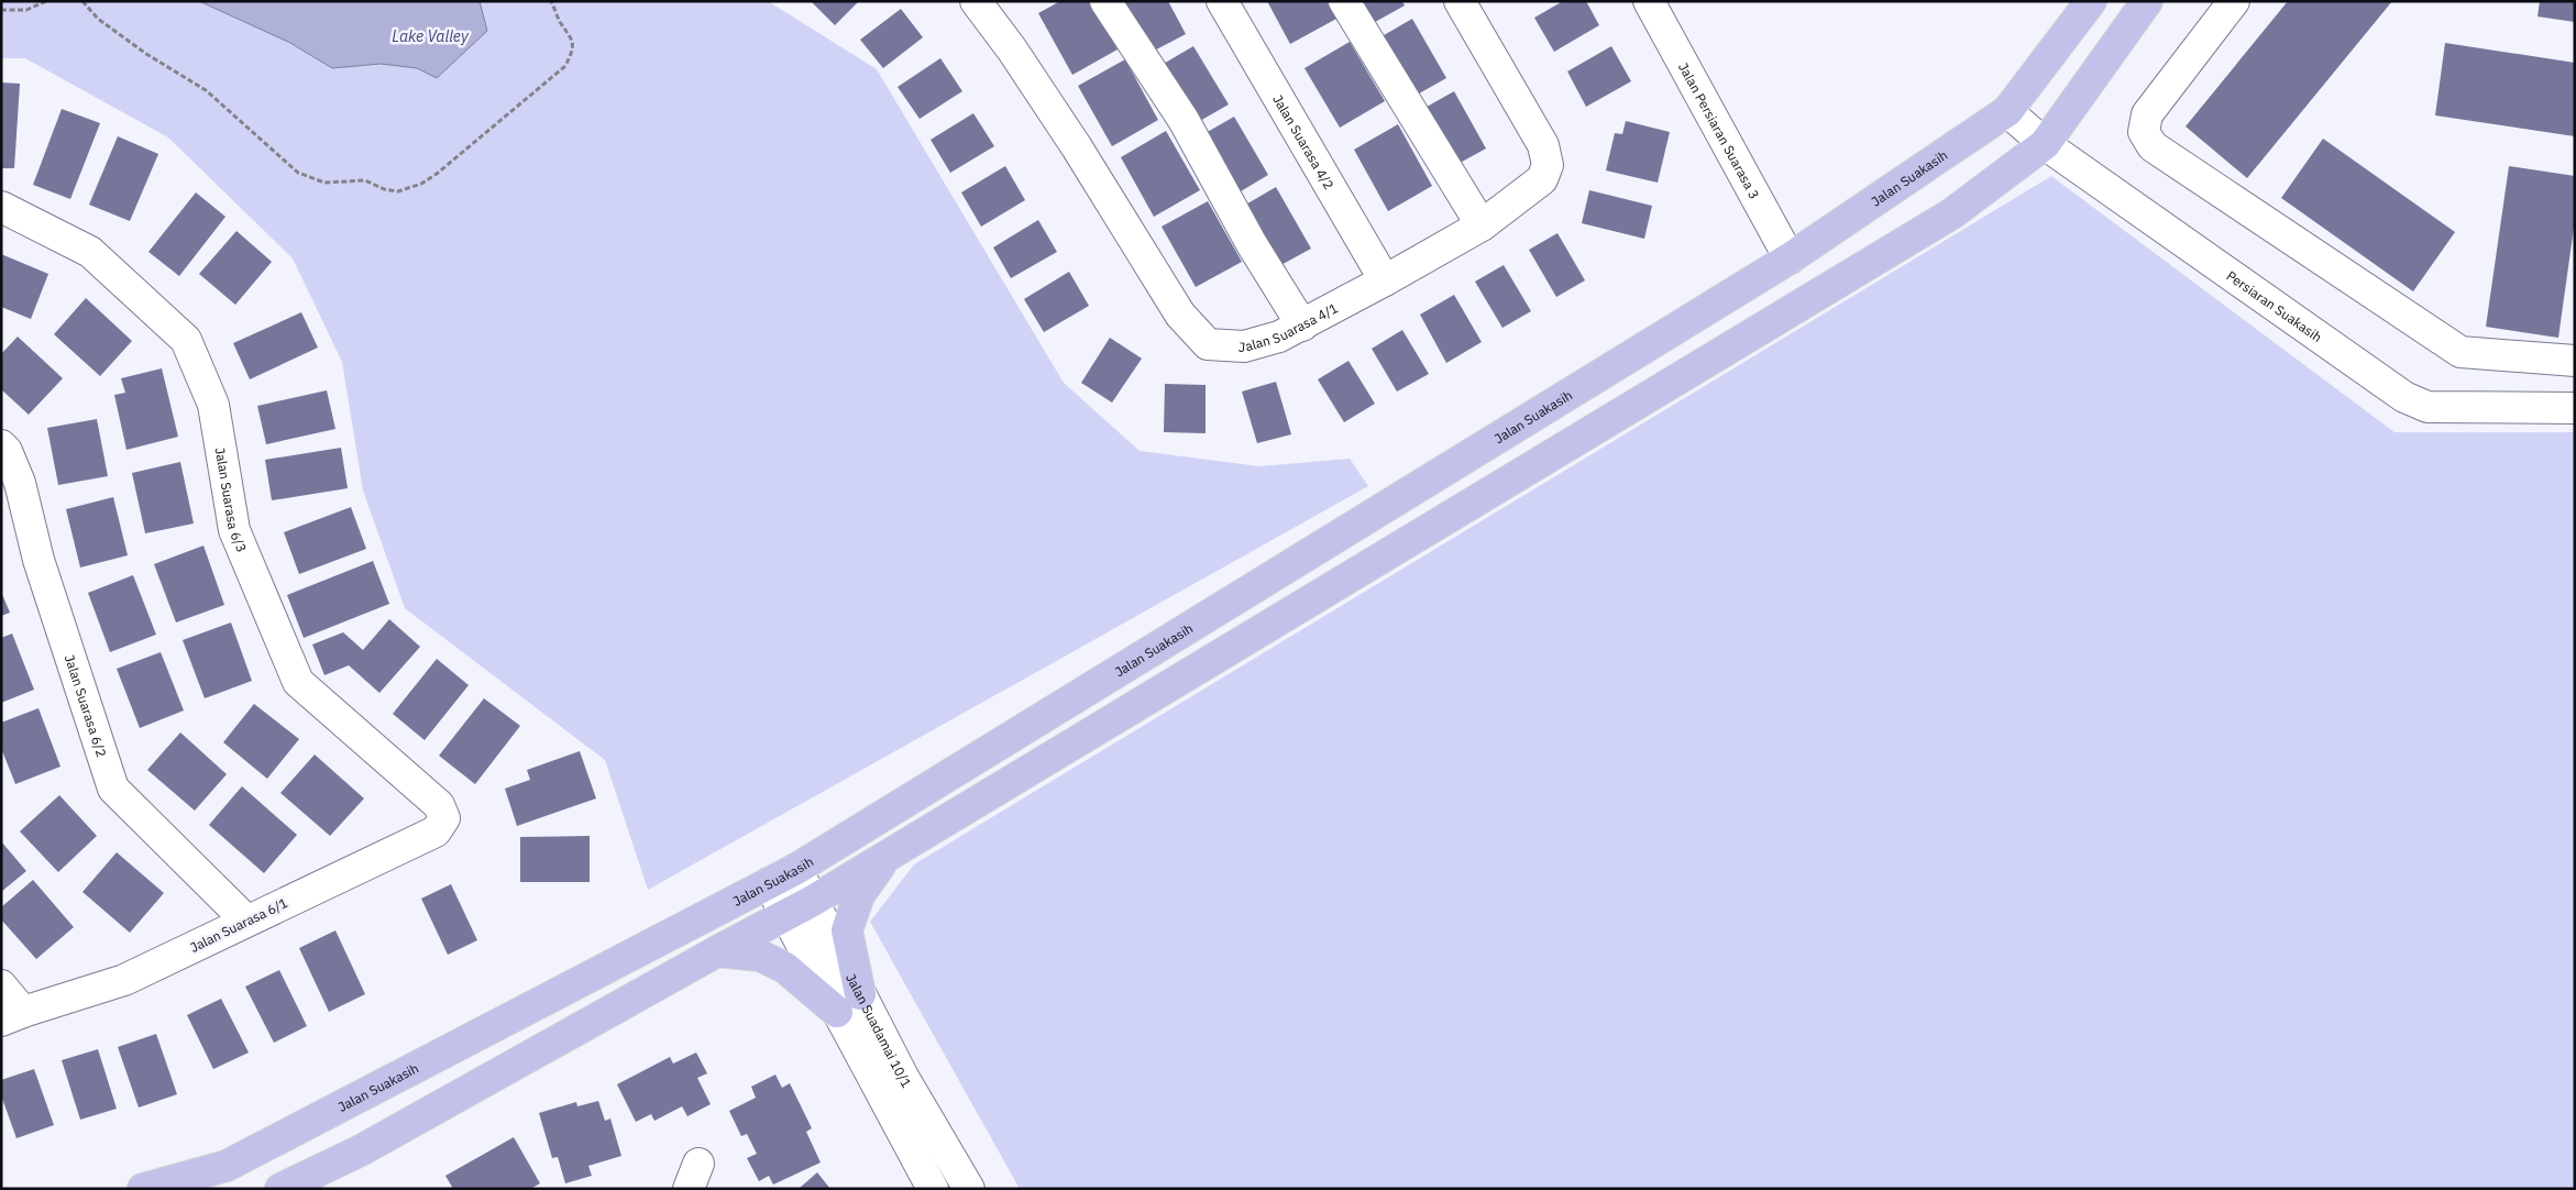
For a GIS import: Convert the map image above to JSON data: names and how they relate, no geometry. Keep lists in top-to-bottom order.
{
  "streets": {
    "main road": ["Jalan Suakasih"],
    "street": [
      "Jalan Persiaran Suarasa 3",
      "Jalan Suarasa 4/2",
      "Persiaran Suakasih",
      "Jalan Suarasa 4/1",
      "Jalan Suarasa 6/3",
      "Jalan Suarasa 6/2",
      "Jalan Suarasa 6/1",
      "Jalan Suadamai 10/1"
    ]
  },
  "crossings": [
    ["Jalan Persiaran Suarasa 3", "Jalan Suakasih"],
    ["Jalan Suarasa 4/2", "Jalan Suarasa 4/1"],
    ["Jalan Suakasih", "Persiaran Suakasih"],
    ["Jalan Suakasih", "Jalan Suadamai 10/1"],
    ["Jalan Suarasa 6/3", "Jalan Suarasa 6/1"],
    ["Jalan Suarasa 6/2", "Jalan Suarasa 6/1"]
  ],
  "water": ["Lake Valley"]
}
